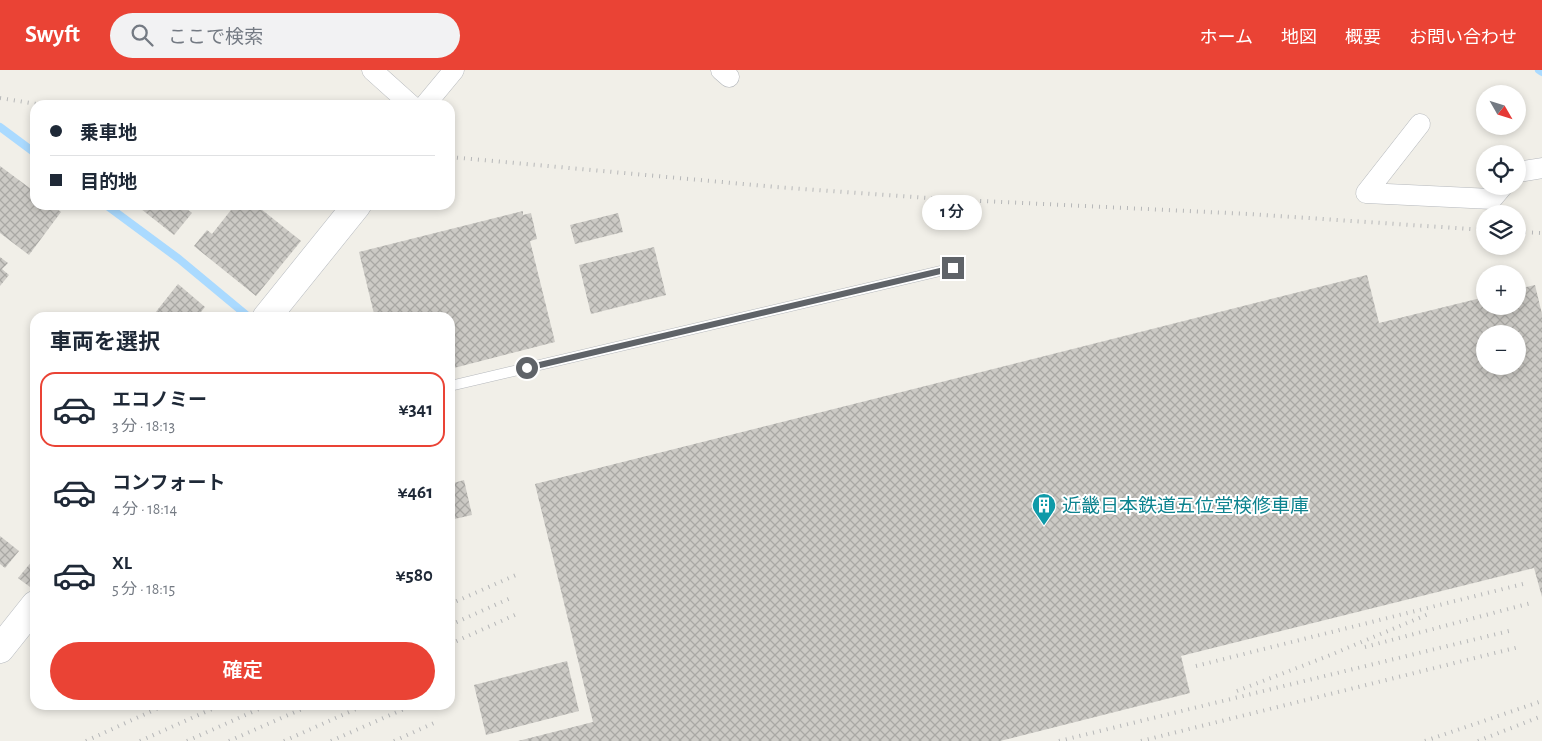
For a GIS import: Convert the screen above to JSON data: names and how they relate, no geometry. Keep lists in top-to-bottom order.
{
  "places": {
    "building": ["近畿日本鉄道五位堂検修車庫"]
  },
  "north": "bottom right",
  "page": {
    "header": "Swyft",
    "search": "ここで検索",
    "nav": [
      "ホーム",
      "地図",
      "概要",
      "お問い合わせ"
    ],
    "map_buttons": ["+", "−"],
    "banner": ["乗車地", "目的地"],
    "bubble": "1 分",
    "heading": "車両を選択",
    "list": [
      {
        "name": "エコノミー",
        "note": "3 分 · 18:13",
        "value": "¥341"
      },
      {
        "name": "コンフォート",
        "note": "4 分 · 18:14",
        "value": "¥461"
      },
      {
        "name": "XL",
        "note": "5 分 · 18:15",
        "value": "¥580"
      }
    ],
    "buttons": "確定"
  }
}
